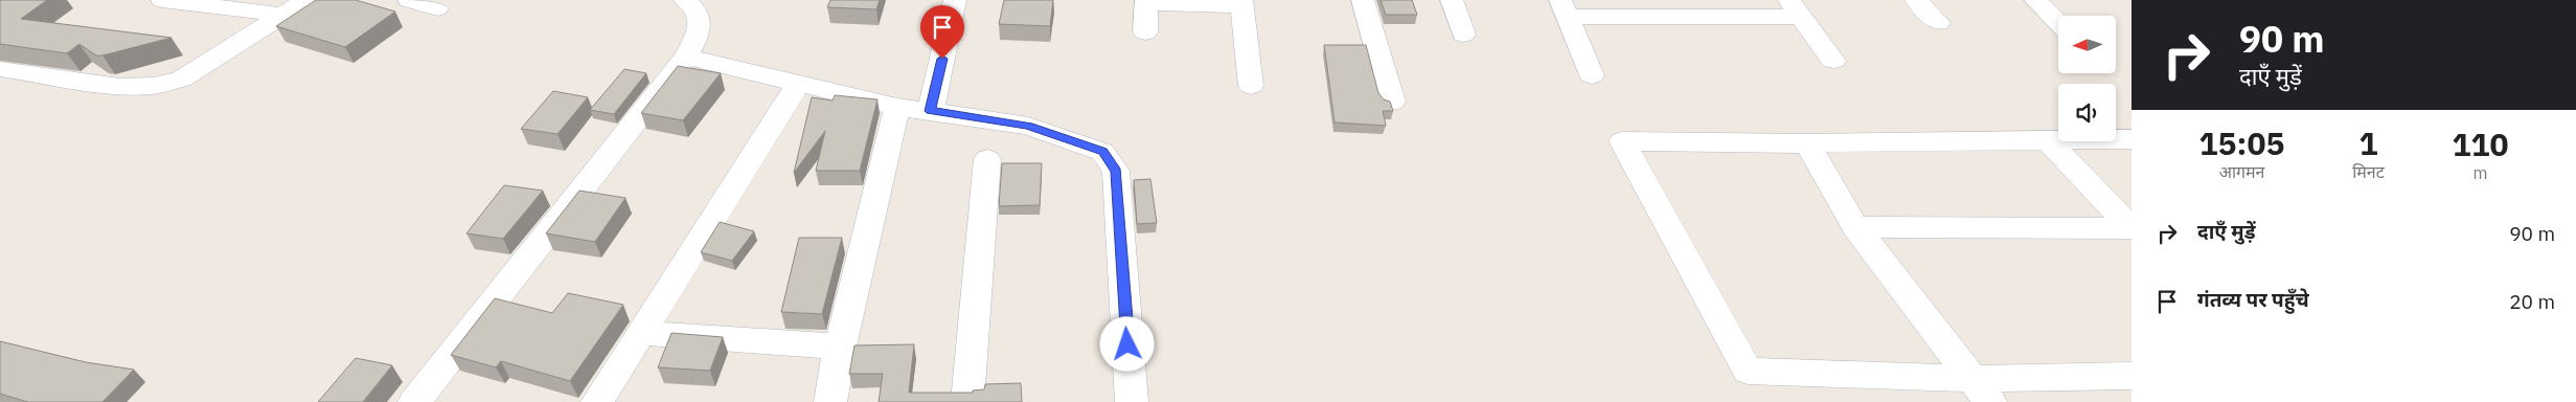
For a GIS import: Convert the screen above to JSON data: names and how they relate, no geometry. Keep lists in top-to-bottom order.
{
  "north": "left",
  "page": {
    "turn": ["90 m", "दाएँ मुड़ें"],
    "eta": [
      "15:05",
      "आगमन",
      "1",
      "मिनट",
      "110",
      "m"
    ],
    "list": [
      {
        "name": "दाएँ मुड़ें",
        "value": "90 m"
      },
      {
        "name": "गंतव्य पर पहुँचे",
        "value": "20 m"
      }
    ]
  }
}
